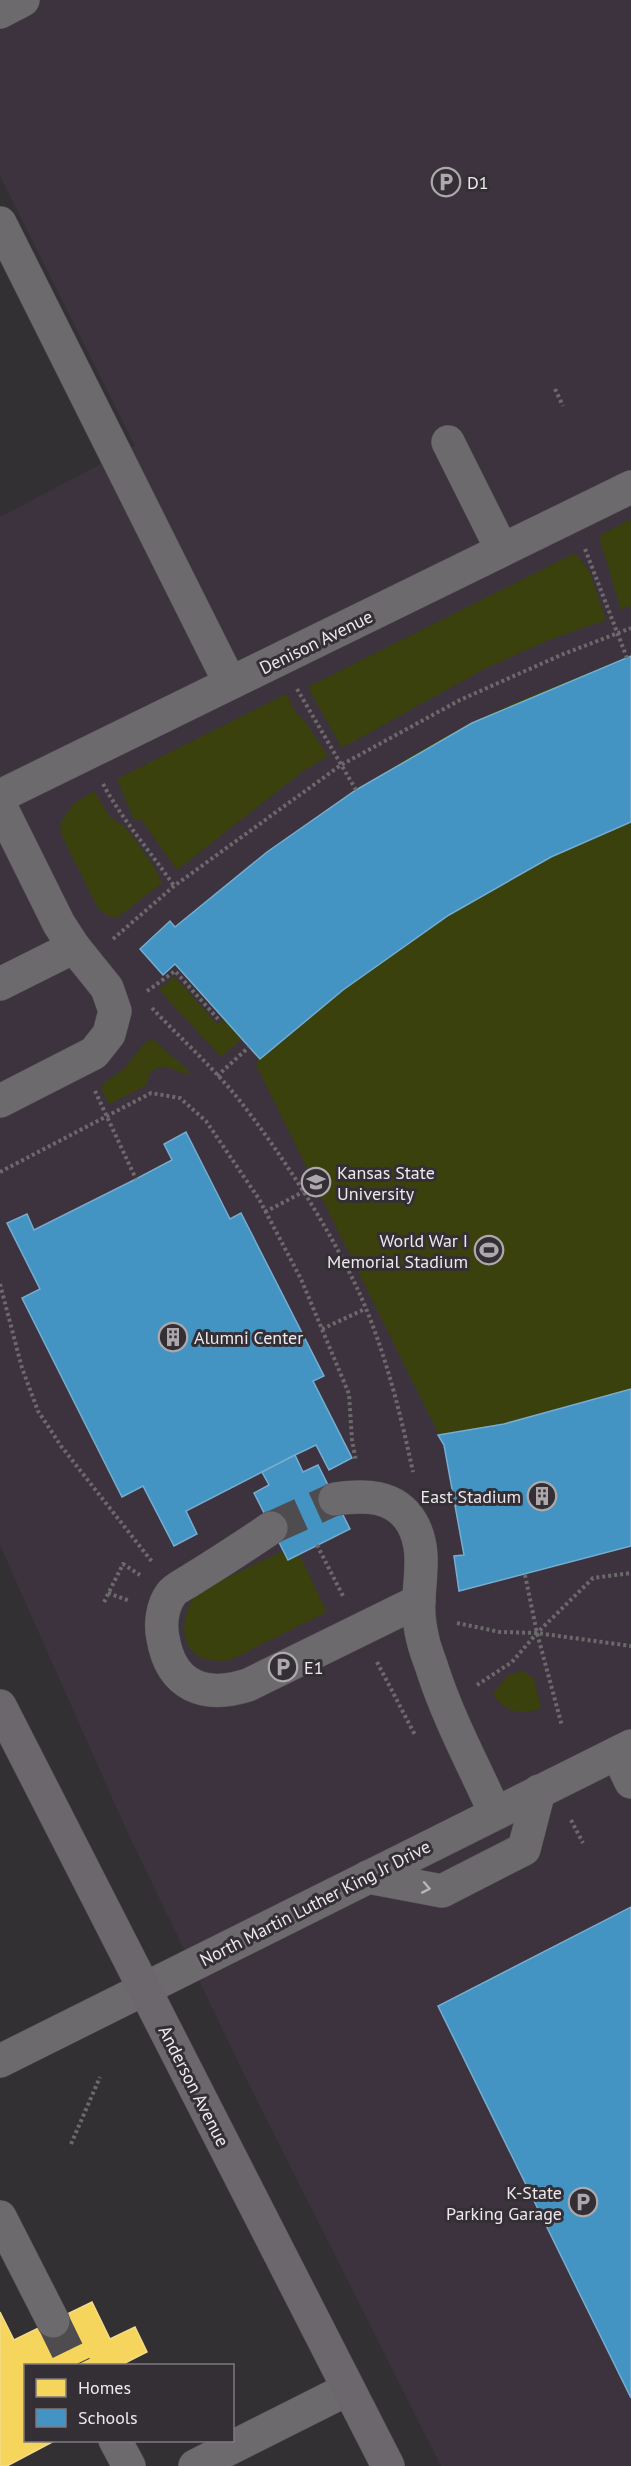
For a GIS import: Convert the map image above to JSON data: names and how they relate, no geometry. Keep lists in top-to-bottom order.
{
  "streets": {
    "main road": ["Anderson Avenue"],
    "street": ["Denison Avenue", "North Martin Luther King Jr Drive"]
  },
  "crossings": [
    ["North Martin Luther King Jr Drive", "Anderson Avenue"]
  ],
  "places": {
    "parking": ["D1", "E1", "K-State Parking Garage"],
    "school or university": ["Kansas State University"],
    "sports": ["World War I Memorial Stadium"],
    "building": ["Alumni Center", "East Stadium"]
  },
  "legend": ["Homes", "Schools"]
}
